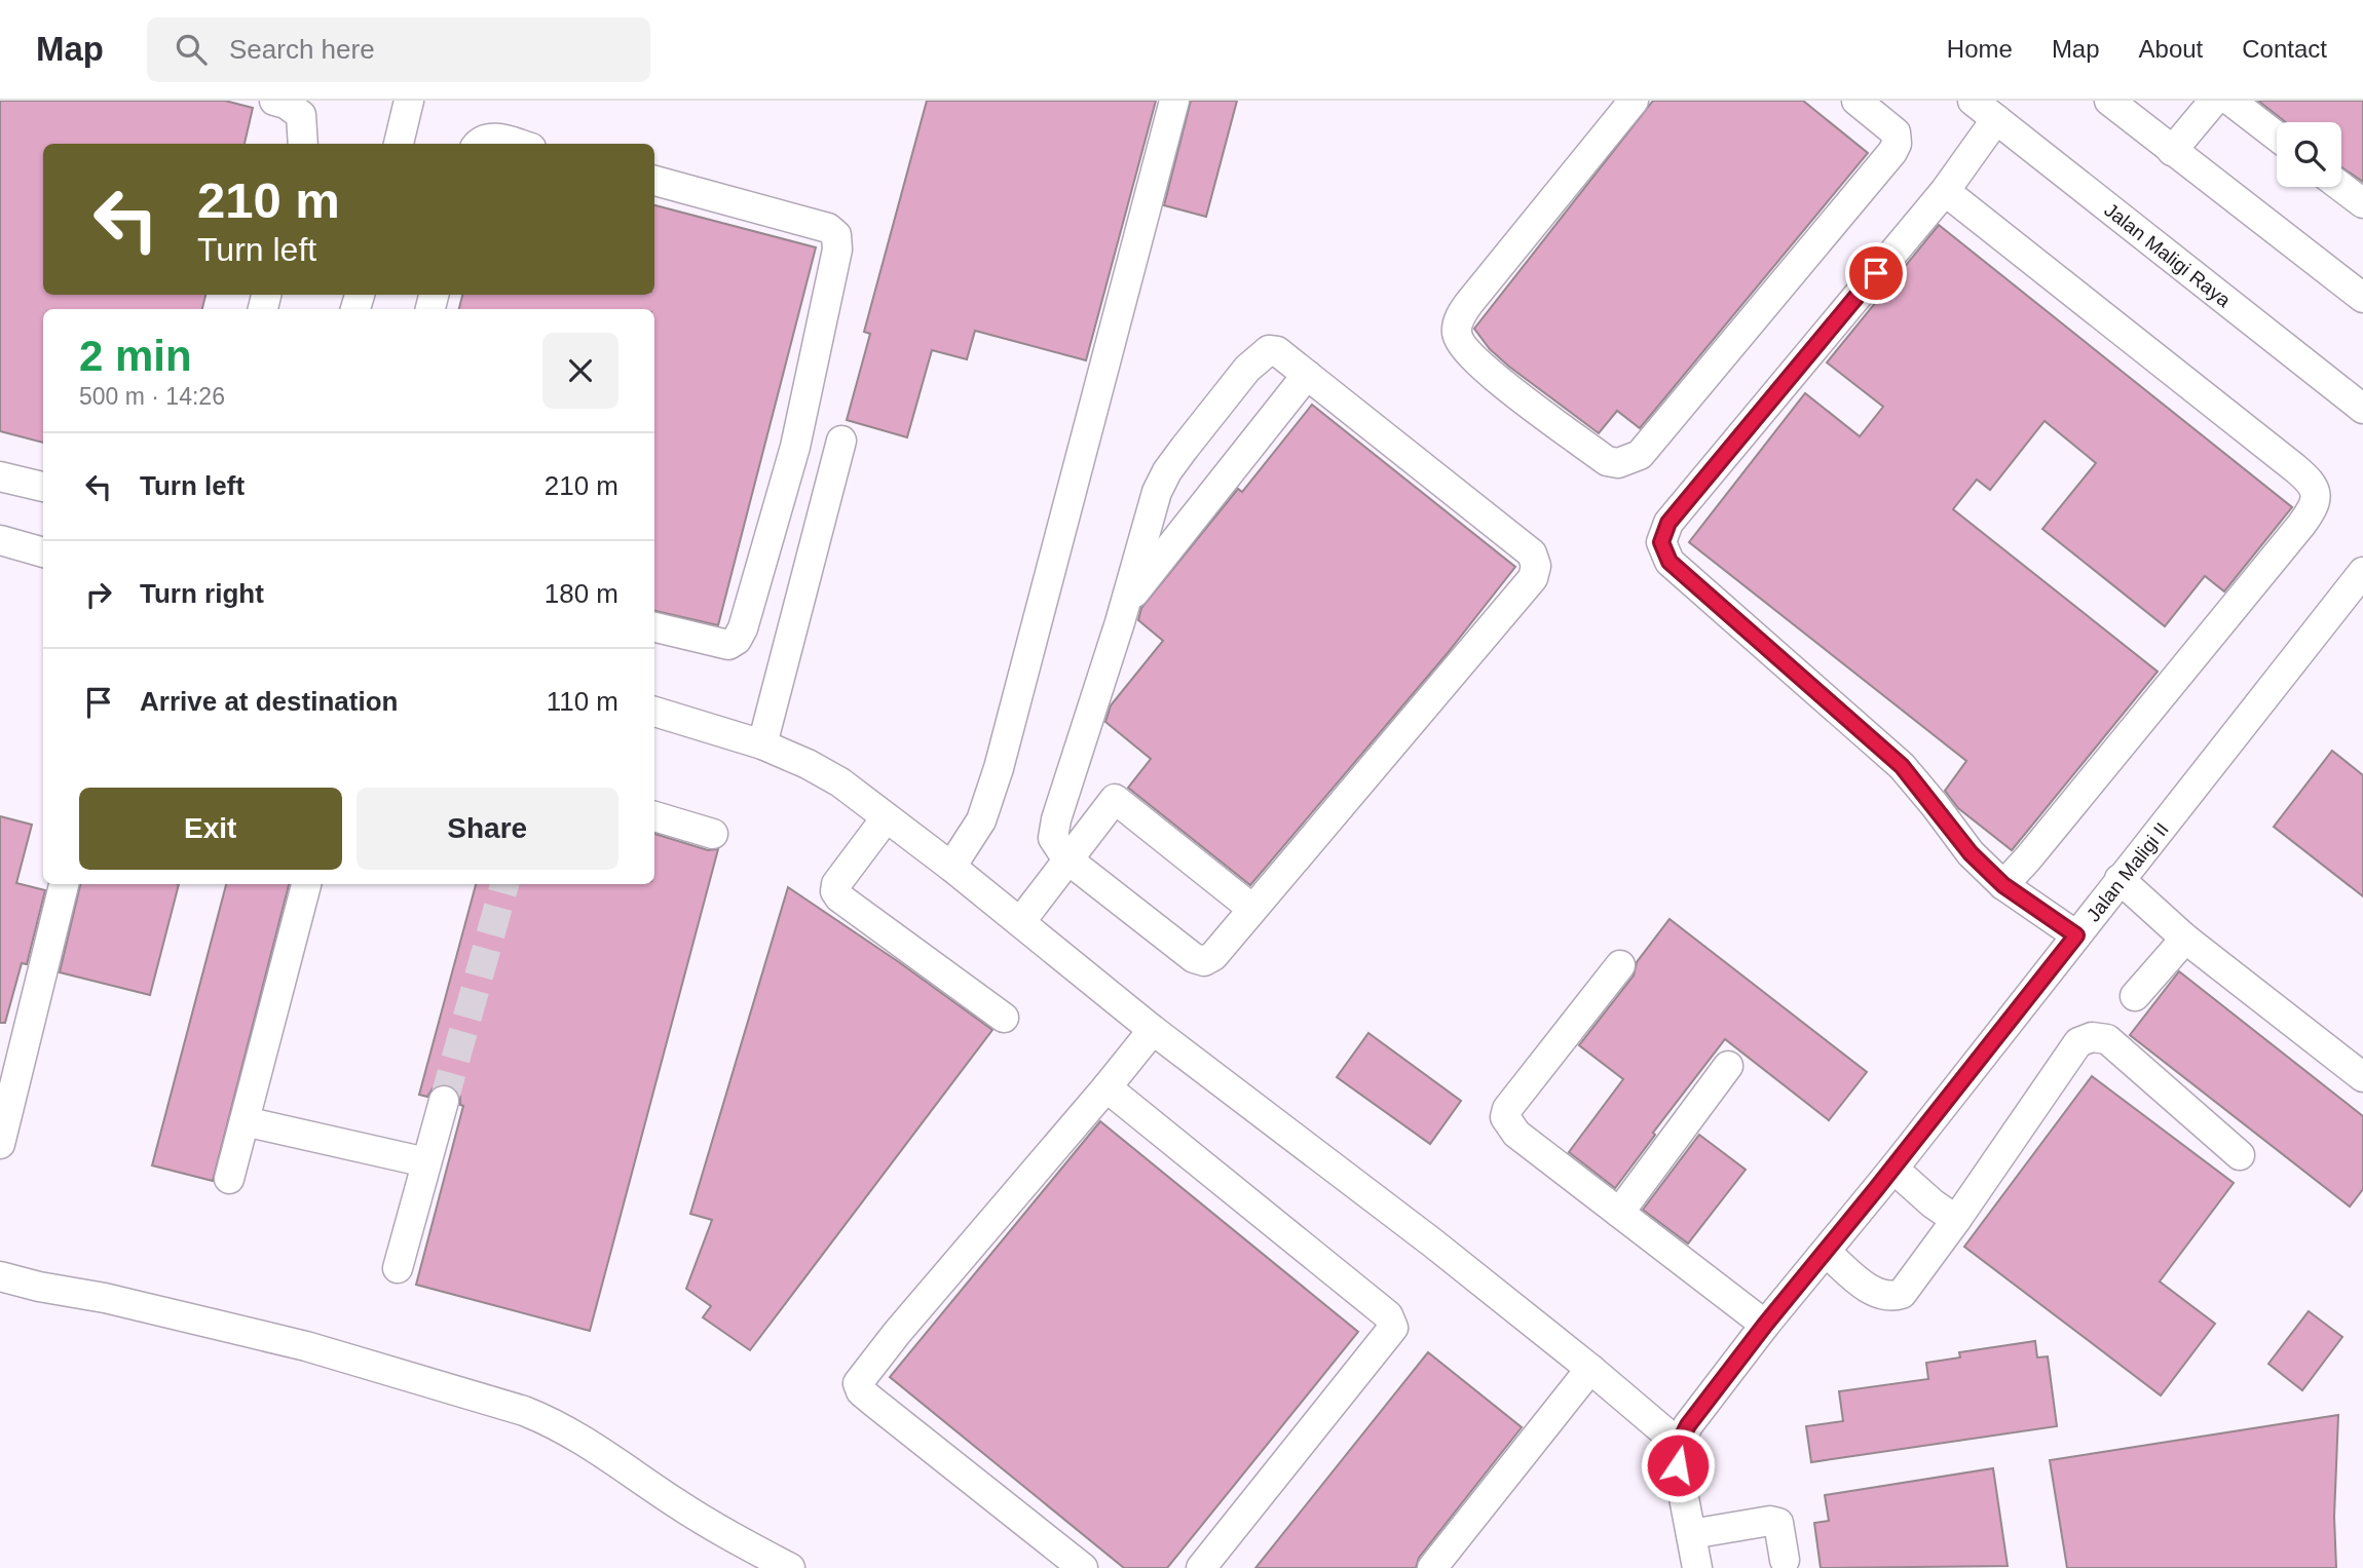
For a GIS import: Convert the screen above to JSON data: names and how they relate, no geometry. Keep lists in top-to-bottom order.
{
  "streets": {
    "street": ["Jalan Maligi Raya", "Jalan Maligi II"]
  },
  "page": {
    "header": "Map",
    "search": "Search here",
    "nav": [
      "Home",
      "Map",
      "About",
      "Contact"
    ],
    "turn": ["210 m", "Turn left"],
    "heading": ["2 min", "500 m · 14:26"],
    "list": [
      {
        "name": "Turn left",
        "value": "210 m"
      },
      {
        "name": "Turn right",
        "value": "180 m"
      },
      {
        "name": "Arrive at destination",
        "value": "110 m"
      }
    ],
    "buttons": ["Exit", "Share"]
  }
}
